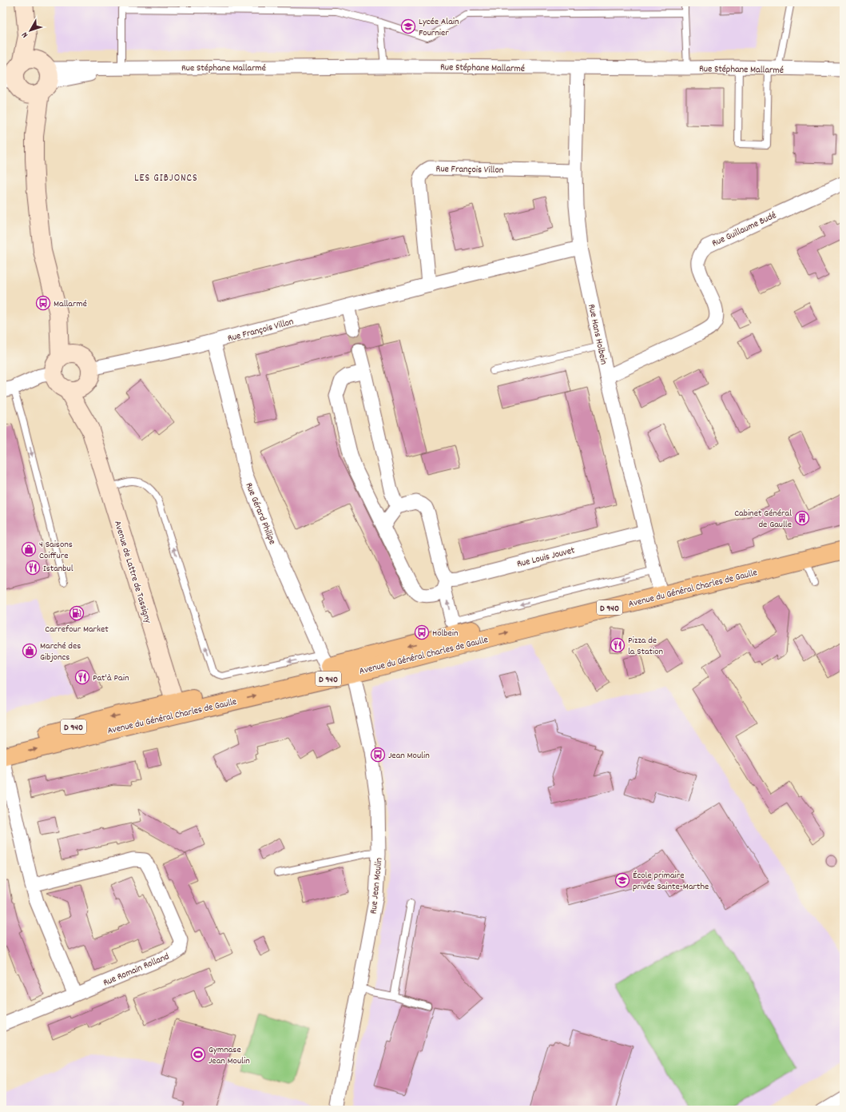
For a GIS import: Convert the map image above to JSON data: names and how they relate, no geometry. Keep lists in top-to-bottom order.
{
  "streets": {
    "main road": ["Avenue de Lattre de Tassigny", "Avenue du Général Charles de Gaulle", "D 940"],
    "street": [
      "Rue Stéphane Mallarmé",
      "Rue François Villon",
      "Rue Guillaume Budé",
      "Rue Hans Holbein",
      "Rue Gérard Philipe",
      "Rue Louis Jouvet",
      "Rue Jean Moulin",
      "Rue Romain Rolland"
    ]
  },
  "crossings": [
    ["Rue Stéphane Mallarmé", "Rue Hans Holbein"],
    ["Rue François Villon", "Rue Hans Holbein"],
    ["Rue François Villon", "Rue Gérard Philipe"],
    ["Rue François Villon", "Avenue de Lattre de Tassigny"],
    ["Rue Guillaume Budé", "Rue Hans Holbein"],
    ["Rue Hans Holbein", "Rue Louis Jouvet"],
    ["Rue Hans Holbein", "Avenue du Général Charles de Gaulle"],
    ["Rue Gérard Philipe", "Avenue du Général Charles de Gaulle"],
    ["Avenue de Lattre de Tassigny", "Avenue du Général Charles de Gaulle"],
    ["Avenue du Général Charles de Gaulle", "Rue Jean Moulin"]
  ],
  "districts": ["LES GIBJONCS"],
  "places": {
    "school or university": ["Lycée Alain Fournier", "École primaire privée Sainte-Marthe"],
    "bus stop": ["Mallarmé", "Holbein", "Jean Moulin"],
    "building": ["Cabinet Général de Gaulle"],
    "shop": ["4 Saisons Coiffure", "Marché des Gibjoncs"],
    "restaurant": ["Istanbul", "Pizza de la Station", "Pat'à Pain"],
    "fuel station": ["Carrefour Market"],
    "sports": ["Gymnase Jean Moulin"]
  },
  "north": "bottom left"
}
